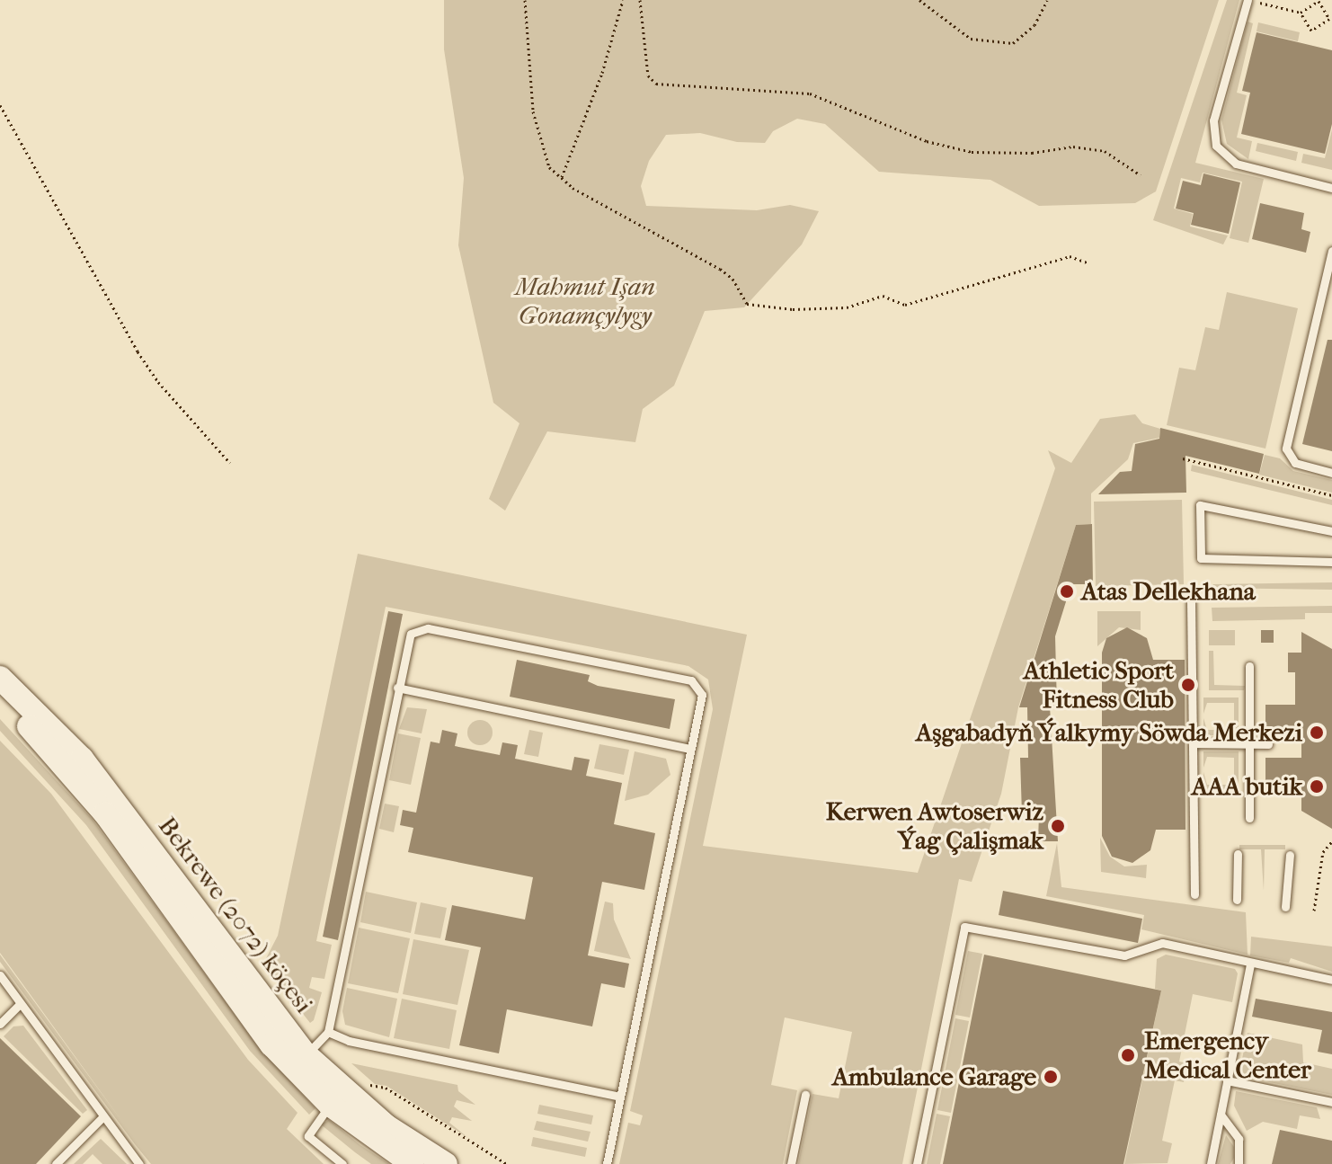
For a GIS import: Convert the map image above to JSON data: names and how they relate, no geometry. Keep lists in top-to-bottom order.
{
  "streets": {
    "main road": ["Bekrewe (2072) köçesi"]
  },
  "parks": ["Mahmut Işan Gonamçylygy"],
  "places": [
    "Atas Dellekhana",
    "Athletic Sport Fitness Club",
    "Aşgabadyň Ýalkymy Söwda Merkezi",
    "AAA butik",
    "Kerwen Awtoserwiz Ýag Çalişmak",
    "Emergency Medical Center",
    "Ambulance Garage"
  ]
}
